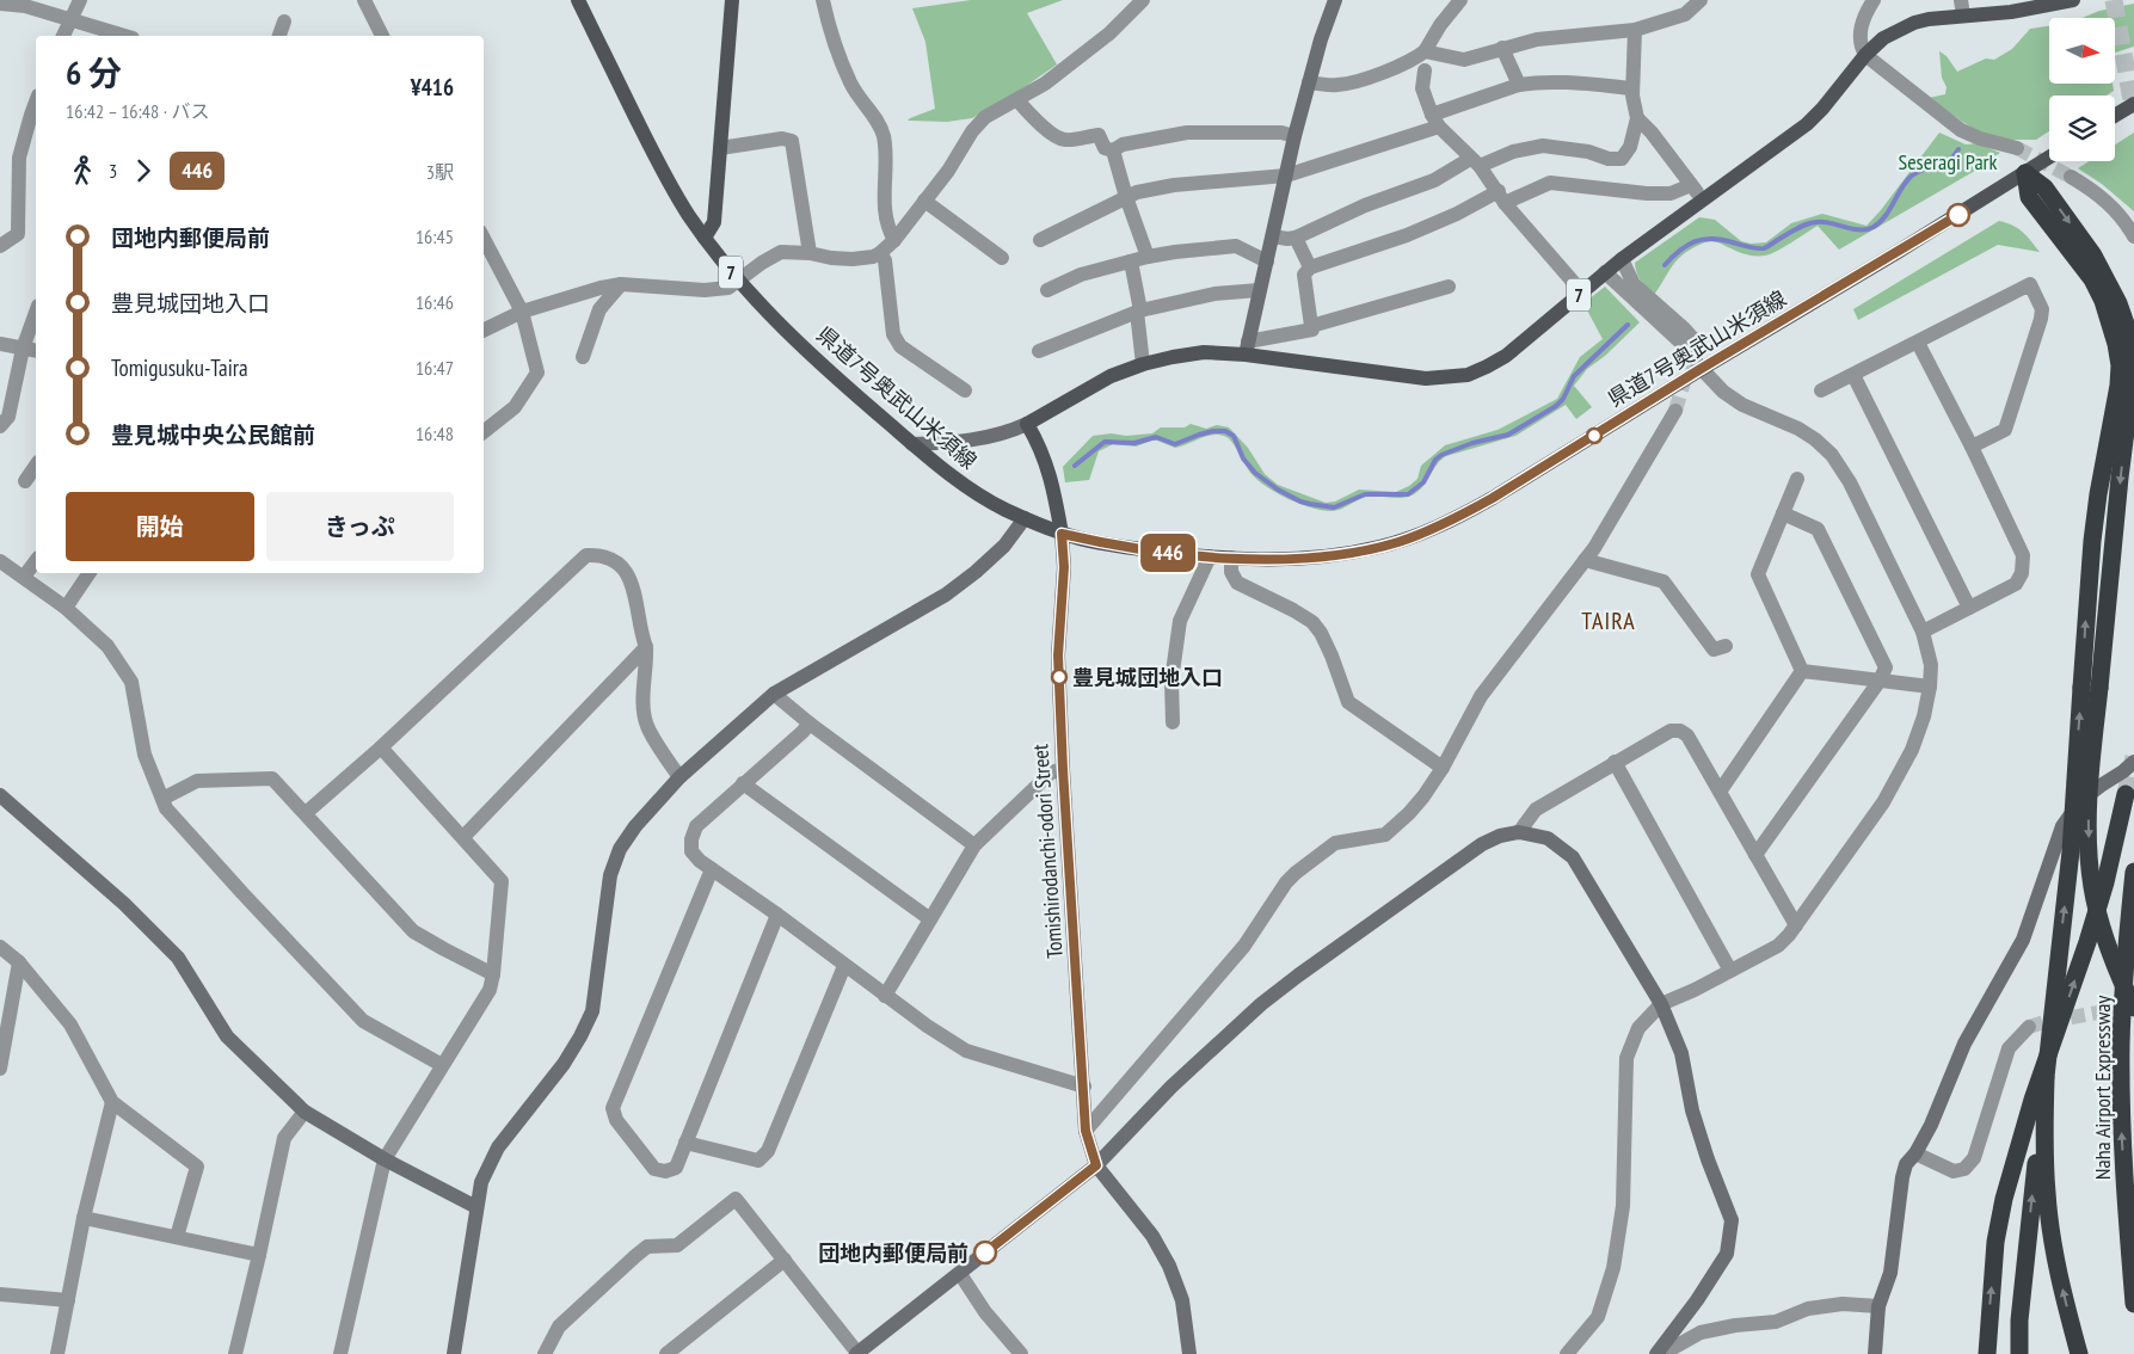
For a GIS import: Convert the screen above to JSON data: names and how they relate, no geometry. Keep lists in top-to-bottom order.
{
  "streets": {
    "highway": ["Naha Airport Expressway"],
    "main road": ["7", "県道7号奥武山米須線"],
    "street": ["Tomishirodanchi-odori Street"]
  },
  "crossings": [
    ["7", "県道7号奥武山米須線"],
    ["県道7号奥武山米須線", "Tomishirodanchi-odori Street"]
  ],
  "districts": ["TAIRA"],
  "parks": ["Seseragi Park"],
  "places": ["豊見城団地入口", "団地内郵便局前"],
  "lines": ["bus line 446"],
  "north": "right",
  "page": {
    "on_map": "446",
    "heading": ["6 分", "16:42 – 16:48 · バス", "¥416"],
    "legs": ["3", "446", "3駅"],
    "list": [
      {
        "name": "団地内郵便局前",
        "value": "16:45"
      },
      {
        "name": "豊見城団地入口",
        "value": "16:46"
      },
      {
        "name": "Tomigusuku-Taira",
        "value": "16:47"
      },
      {
        "name": "豊見城中央公民館前",
        "value": "16:48"
      }
    ],
    "buttons": ["開始", "きっぷ"]
  }
}
